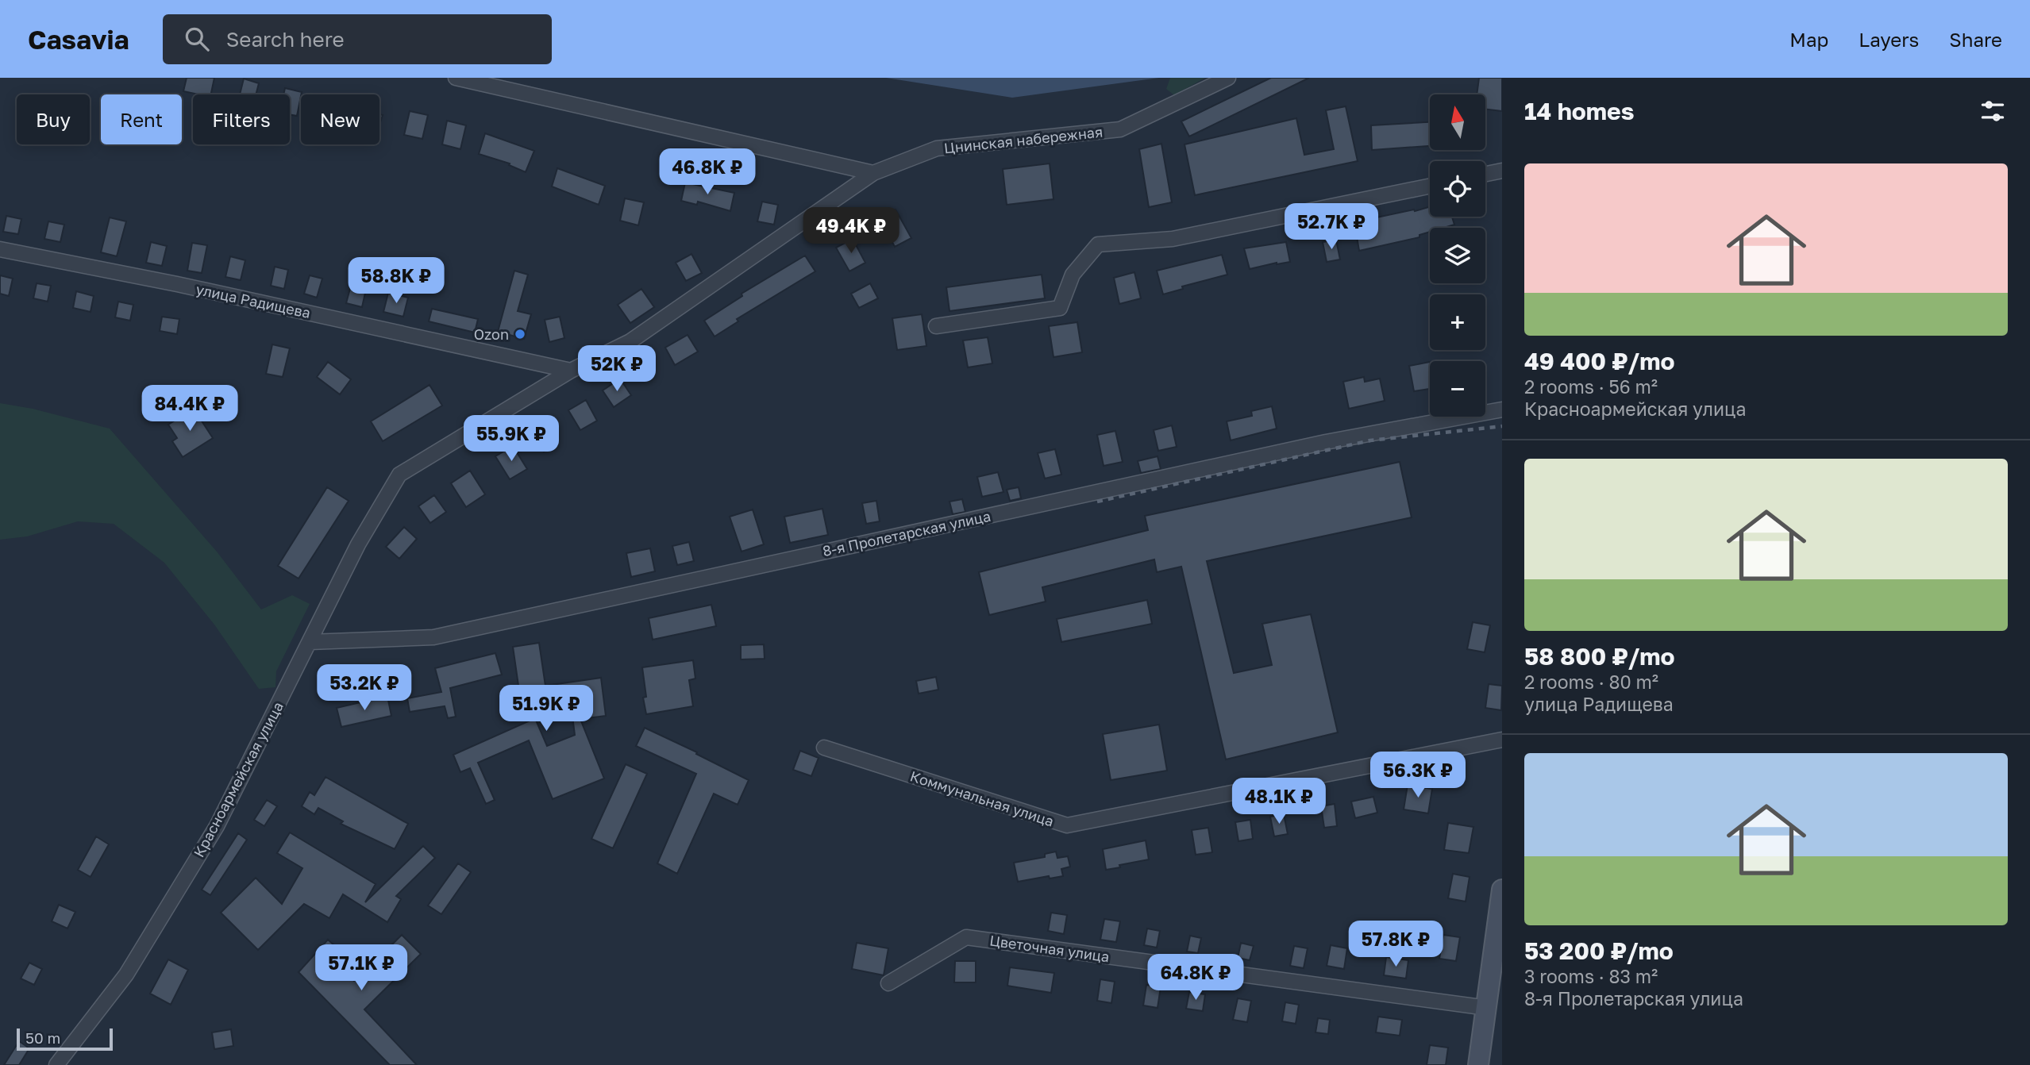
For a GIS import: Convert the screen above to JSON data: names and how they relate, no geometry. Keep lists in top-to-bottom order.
{
  "streets": {
    "street": [
      "Цнинская набережная",
      "улица Радищева",
      "8-я Пролетарская улица",
      "Красноармейская улица",
      "Коммунальная улица",
      "Цветочная улица"
    ]
  },
  "crossings": [
    ["Цнинская набережная", "Красноармейская улица"],
    ["улица Радищева", "Красноармейская улица"],
    ["8-я Пролетарская улица", "Красноармейская улица"]
  ],
  "places": ["Ozon"],
  "scale_bar": "50 m",
  "north": "top",
  "page": {
    "header": "Casavia",
    "search": "Search here",
    "nav": ["Map", "Layers", "Share"],
    "heading": "14 homes",
    "map_buttons": ["+", "−"],
    "chip": [
      "Buy",
      "Rent",
      "Filters",
      "New"
    ],
    "list": [
      {
        "name": "49 400 ₽/mo",
        "note": "2 rooms · 56 m² · Красноармейская улица"
      },
      {
        "name": "58 800 ₽/mo",
        "note": "2 rooms · 80 m² · улица Радищева"
      },
      {
        "name": "53 200 ₽/mo",
        "note": "3 rooms · 83 m² · 8-я Пролетарская улица"
      }
    ],
    "price": [
      "46.8K ₽",
      "52.7K ₽",
      "49.4K ₽",
      "58.8K ₽",
      "52K ₽",
      "84.4K ₽",
      "55.9K ₽",
      "53.2K ₽",
      "51.9K ₽",
      "56.3K ₽",
      "48.1K ₽",
      "57.8K ₽",
      "57.1K ₽",
      "64.8K ₽"
    ],
    "scale": "50 m"
  }
}
